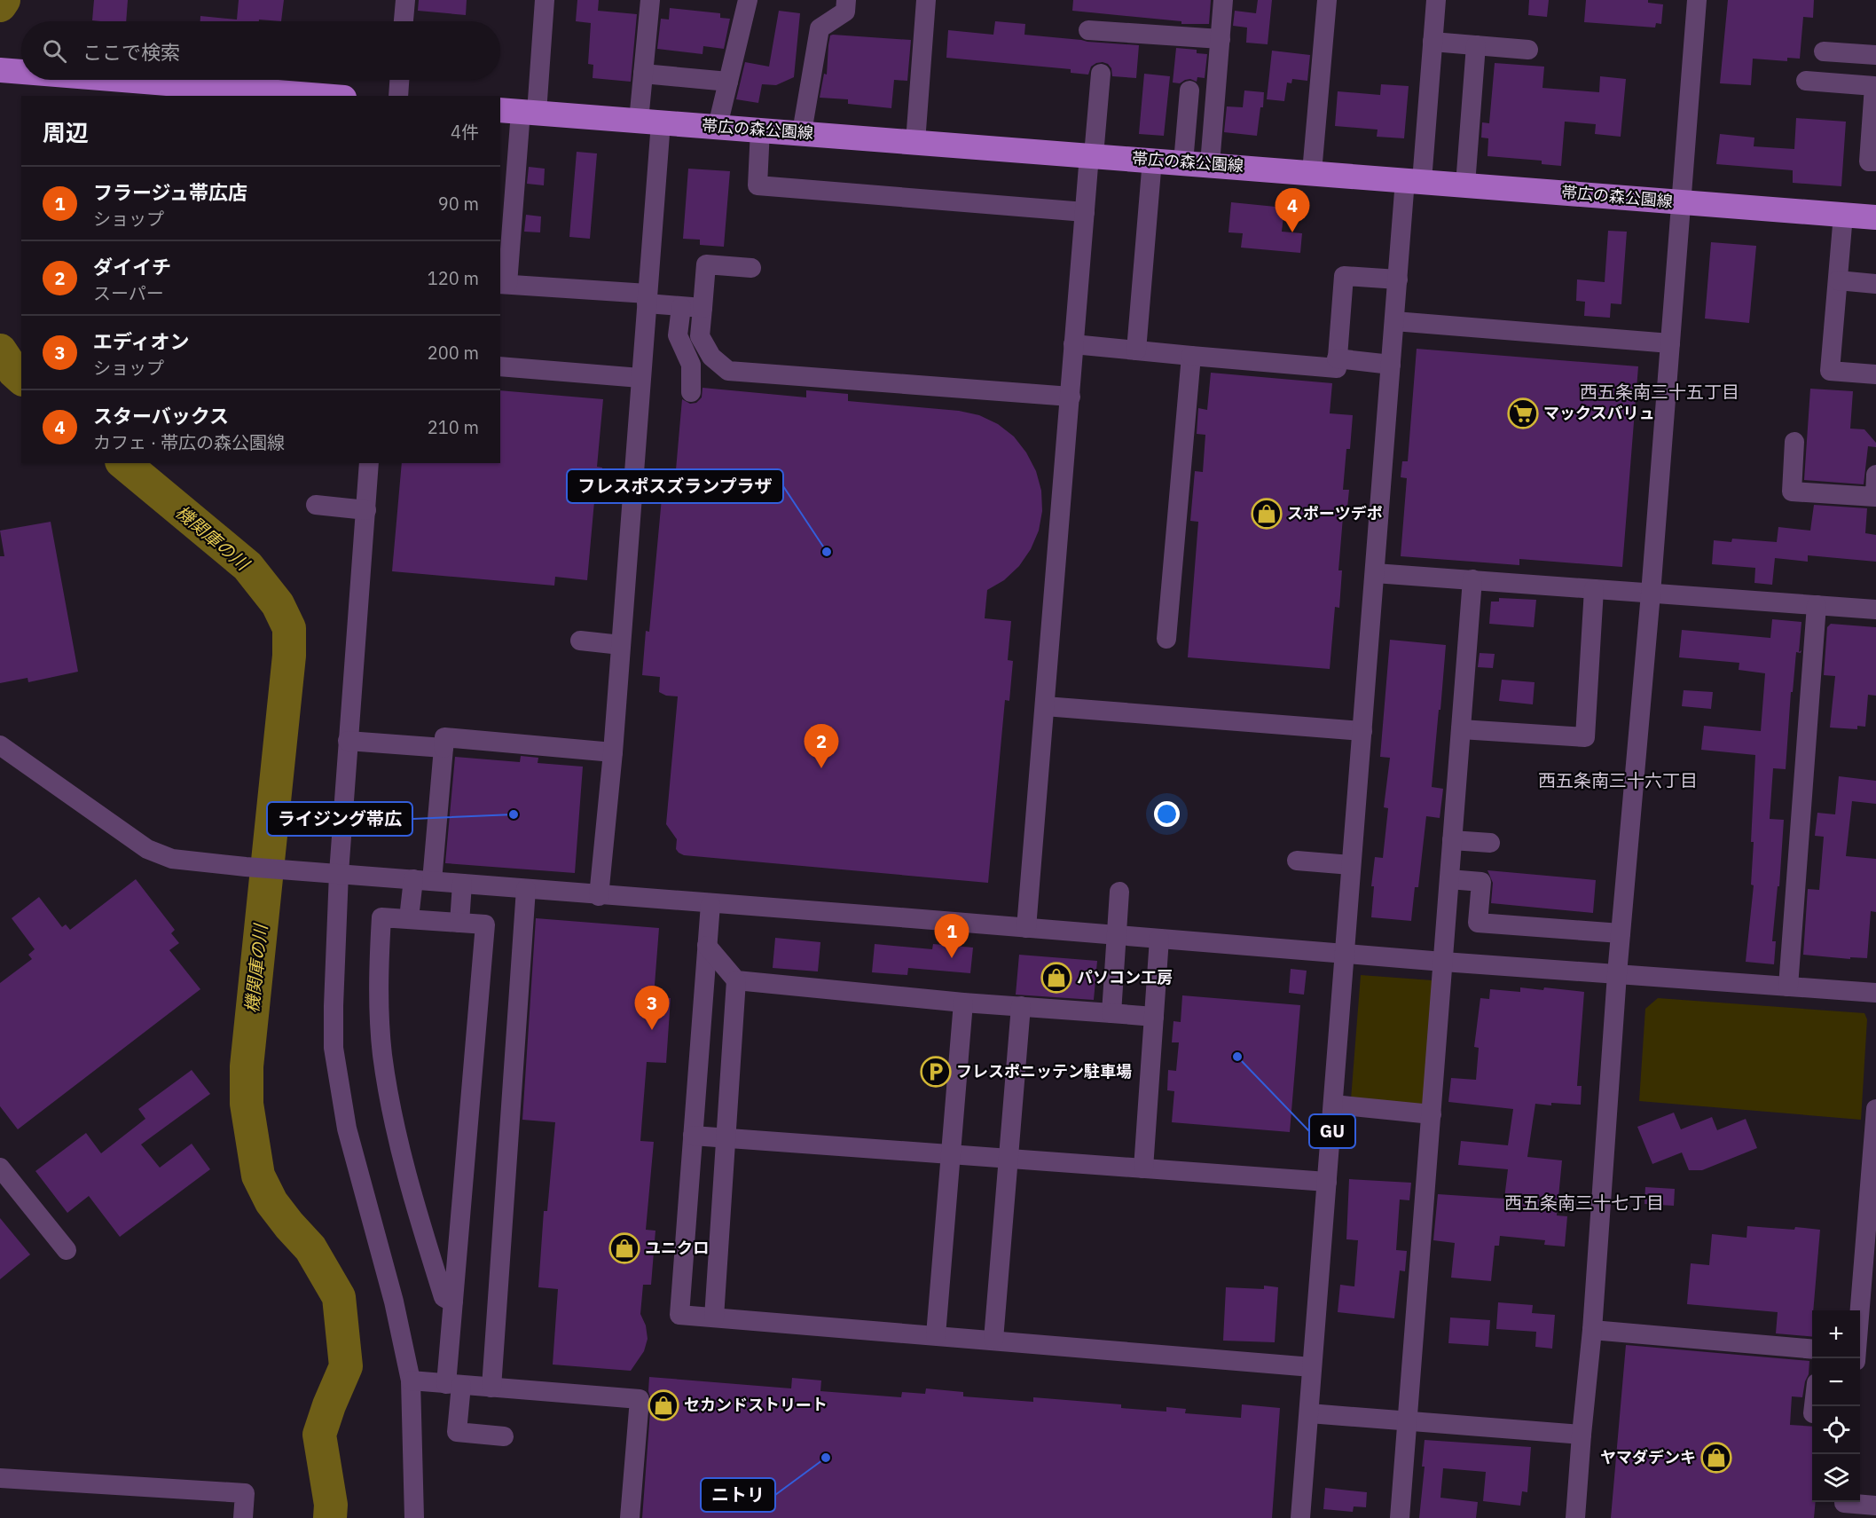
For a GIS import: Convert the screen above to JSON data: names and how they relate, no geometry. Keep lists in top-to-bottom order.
{
  "streets": {
    "main road": ["帯広の森公園線"]
  },
  "districts": ["西五条南三十五丁目", "西五条南三十六丁目", "西五条南三十七丁目"],
  "water": ["機関庫の川"],
  "places": {
    "supermarket": ["マックスバリュ"],
    "shop": [
      "スポーツデポ",
      "パソコン工房",
      "ユニクロ",
      "セカンドストリート",
      "ヤマダデンキ"
    ],
    "other": [
      "フレスポスズランプラザ",
      "ライジング帯広",
      "GU",
      "ニトリ"
    ],
    "parking": ["フレスポニッテン駐車場"]
  },
  "page": {
    "search": "ここで検索",
    "heading": ["周辺", "4件"],
    "list": [
      {
        "mark": "1",
        "name": "フラージュ帯広店",
        "note": "ショップ",
        "value": "90 m"
      },
      {
        "mark": "2",
        "name": "ダイイチ",
        "note": "スーパー",
        "value": "120 m"
      },
      {
        "mark": "3",
        "name": "エディオン",
        "note": "ショップ",
        "value": "200 m"
      },
      {
        "mark": "4",
        "name": "スターバックス",
        "note": "カフェ · 帯広の森公園線",
        "value": "210 m"
      }
    ],
    "pins": [
      "4",
      "2",
      "1",
      "3"
    ],
    "map_buttons": ["+", "−"]
  }
}
